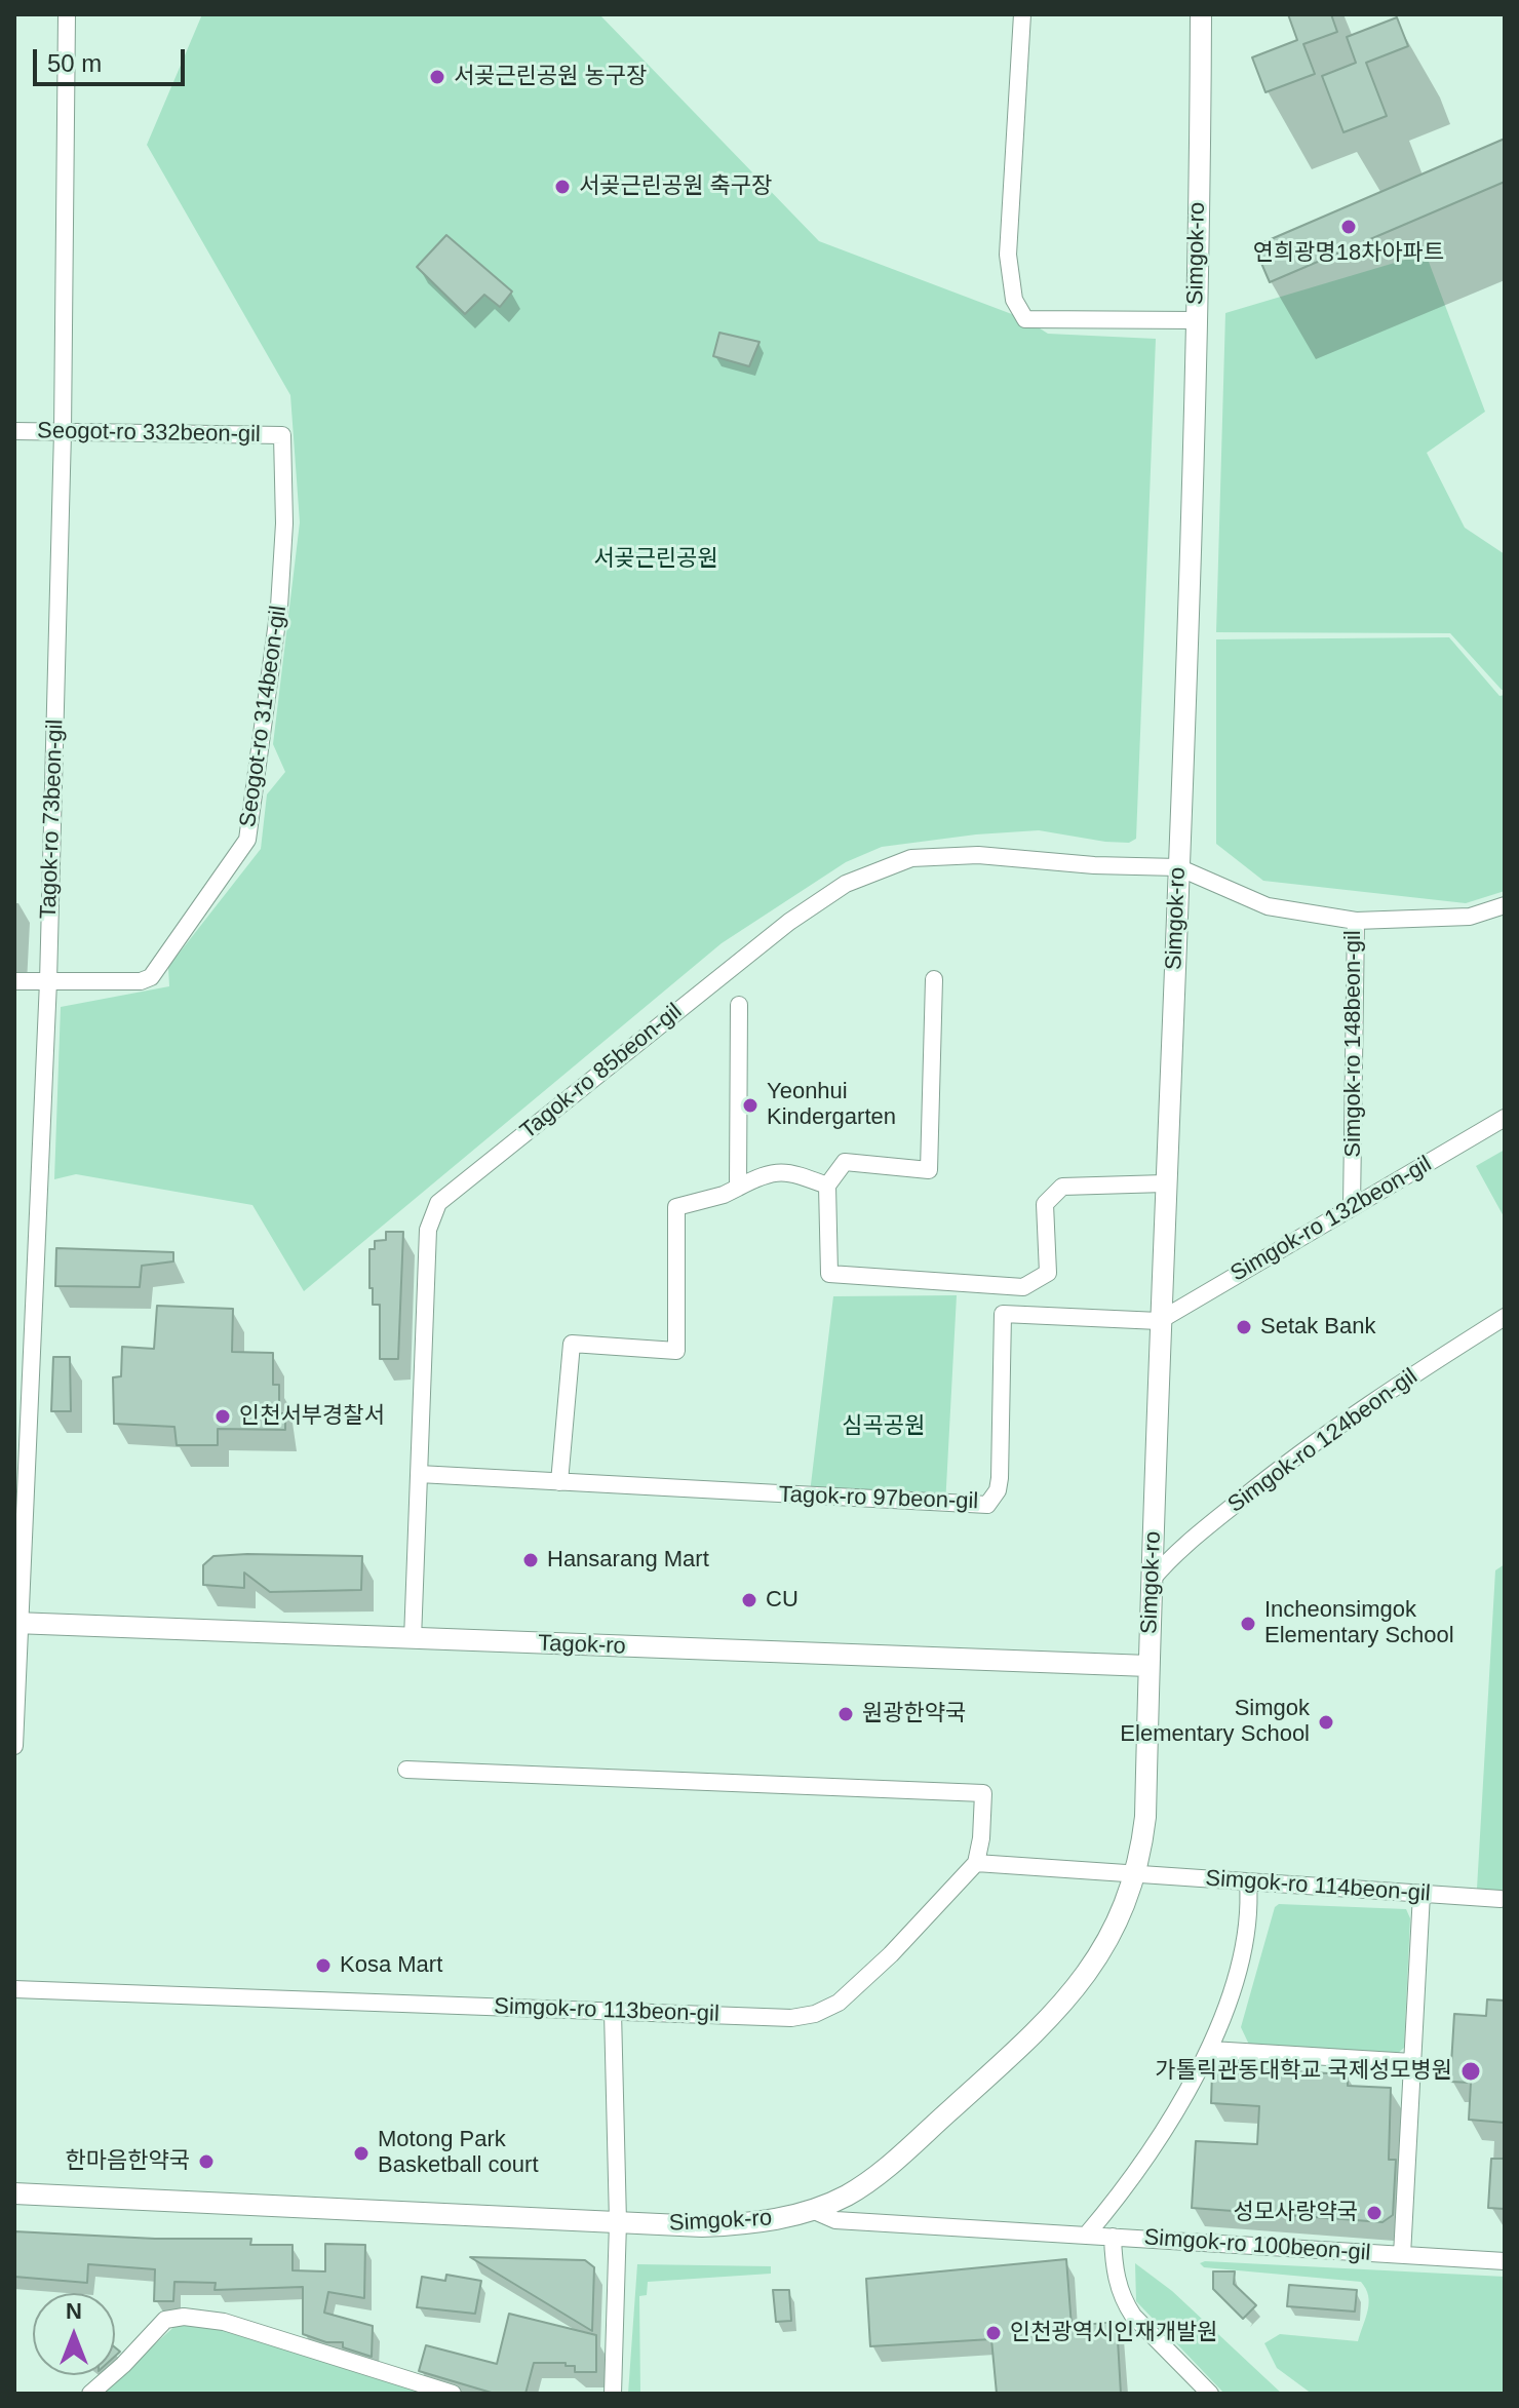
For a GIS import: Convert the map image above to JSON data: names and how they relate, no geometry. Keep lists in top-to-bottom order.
{
  "streets": {
    "street": [
      "Simgok-ro",
      "Seogot-ro 332beon-gil",
      "Seogot-ro 314beon-gil",
      "Tagok-ro 73beon-gil",
      "Simgok-ro 148beon-gil",
      "Tagok-ro 85beon-gil",
      "Simgok-ro 132beon-gil",
      "Simgok-ro 124beon-gil",
      "Tagok-ro 97beon-gil",
      "Tagok-ro",
      "Simgok-ro 114beon-gil",
      "Simgok-ro 113beon-gil",
      "Simgok-ro 100beon-gil"
    ]
  },
  "crossings": [
    ["Simgok-ro", "Simgok-ro 148beon-gil"],
    ["Simgok-ro", "Tagok-ro 85beon-gil"],
    ["Simgok-ro", "Simgok-ro 132beon-gil"],
    ["Simgok-ro", "Simgok-ro 124beon-gil"],
    ["Simgok-ro", "Tagok-ro 97beon-gil"],
    ["Simgok-ro", "Tagok-ro"],
    ["Simgok-ro", "Simgok-ro 114beon-gil"],
    ["Simgok-ro", "Simgok-ro 100beon-gil"],
    ["Seogot-ro 332beon-gil", "Seogot-ro 314beon-gil"],
    ["Seogot-ro 332beon-gil", "Tagok-ro 73beon-gil"],
    ["Seogot-ro 314beon-gil", "Tagok-ro 73beon-gil"],
    ["Tagok-ro 73beon-gil", "Tagok-ro"],
    ["Simgok-ro 148beon-gil", "Tagok-ro 85beon-gil"],
    ["Simgok-ro 148beon-gil", "Simgok-ro 132beon-gil"],
    ["Tagok-ro 85beon-gil", "Tagok-ro 97beon-gil"],
    ["Tagok-ro 85beon-gil", "Tagok-ro"],
    ["Simgok-ro 132beon-gil", "Tagok-ro 97beon-gil"],
    ["Simgok-ro 114beon-gil", "Simgok-ro 100beon-gil"]
  ],
  "parks": ["서곶근린공원", "심곡공원"],
  "places": [
    "서곶근린공원 농구장",
    "서곶근린공원 축구장",
    "연희광명18차아파트",
    "Yeonhui Kindergarten",
    "Setak Bank",
    "인천서부경찰서",
    "Hansarang Mart",
    "CU",
    "Incheonsimgok Elementary School",
    "원광한약국",
    "Simgok Elementary School",
    "Kosa Mart",
    "가톨릭관동대학교 국제성모병원",
    "Motong Park Basketball court",
    "한마음한약국",
    "성모사랑약국",
    "인천광역시인재개발원"
  ],
  "scale_bar": "50 m",
  "north": "top"
}
